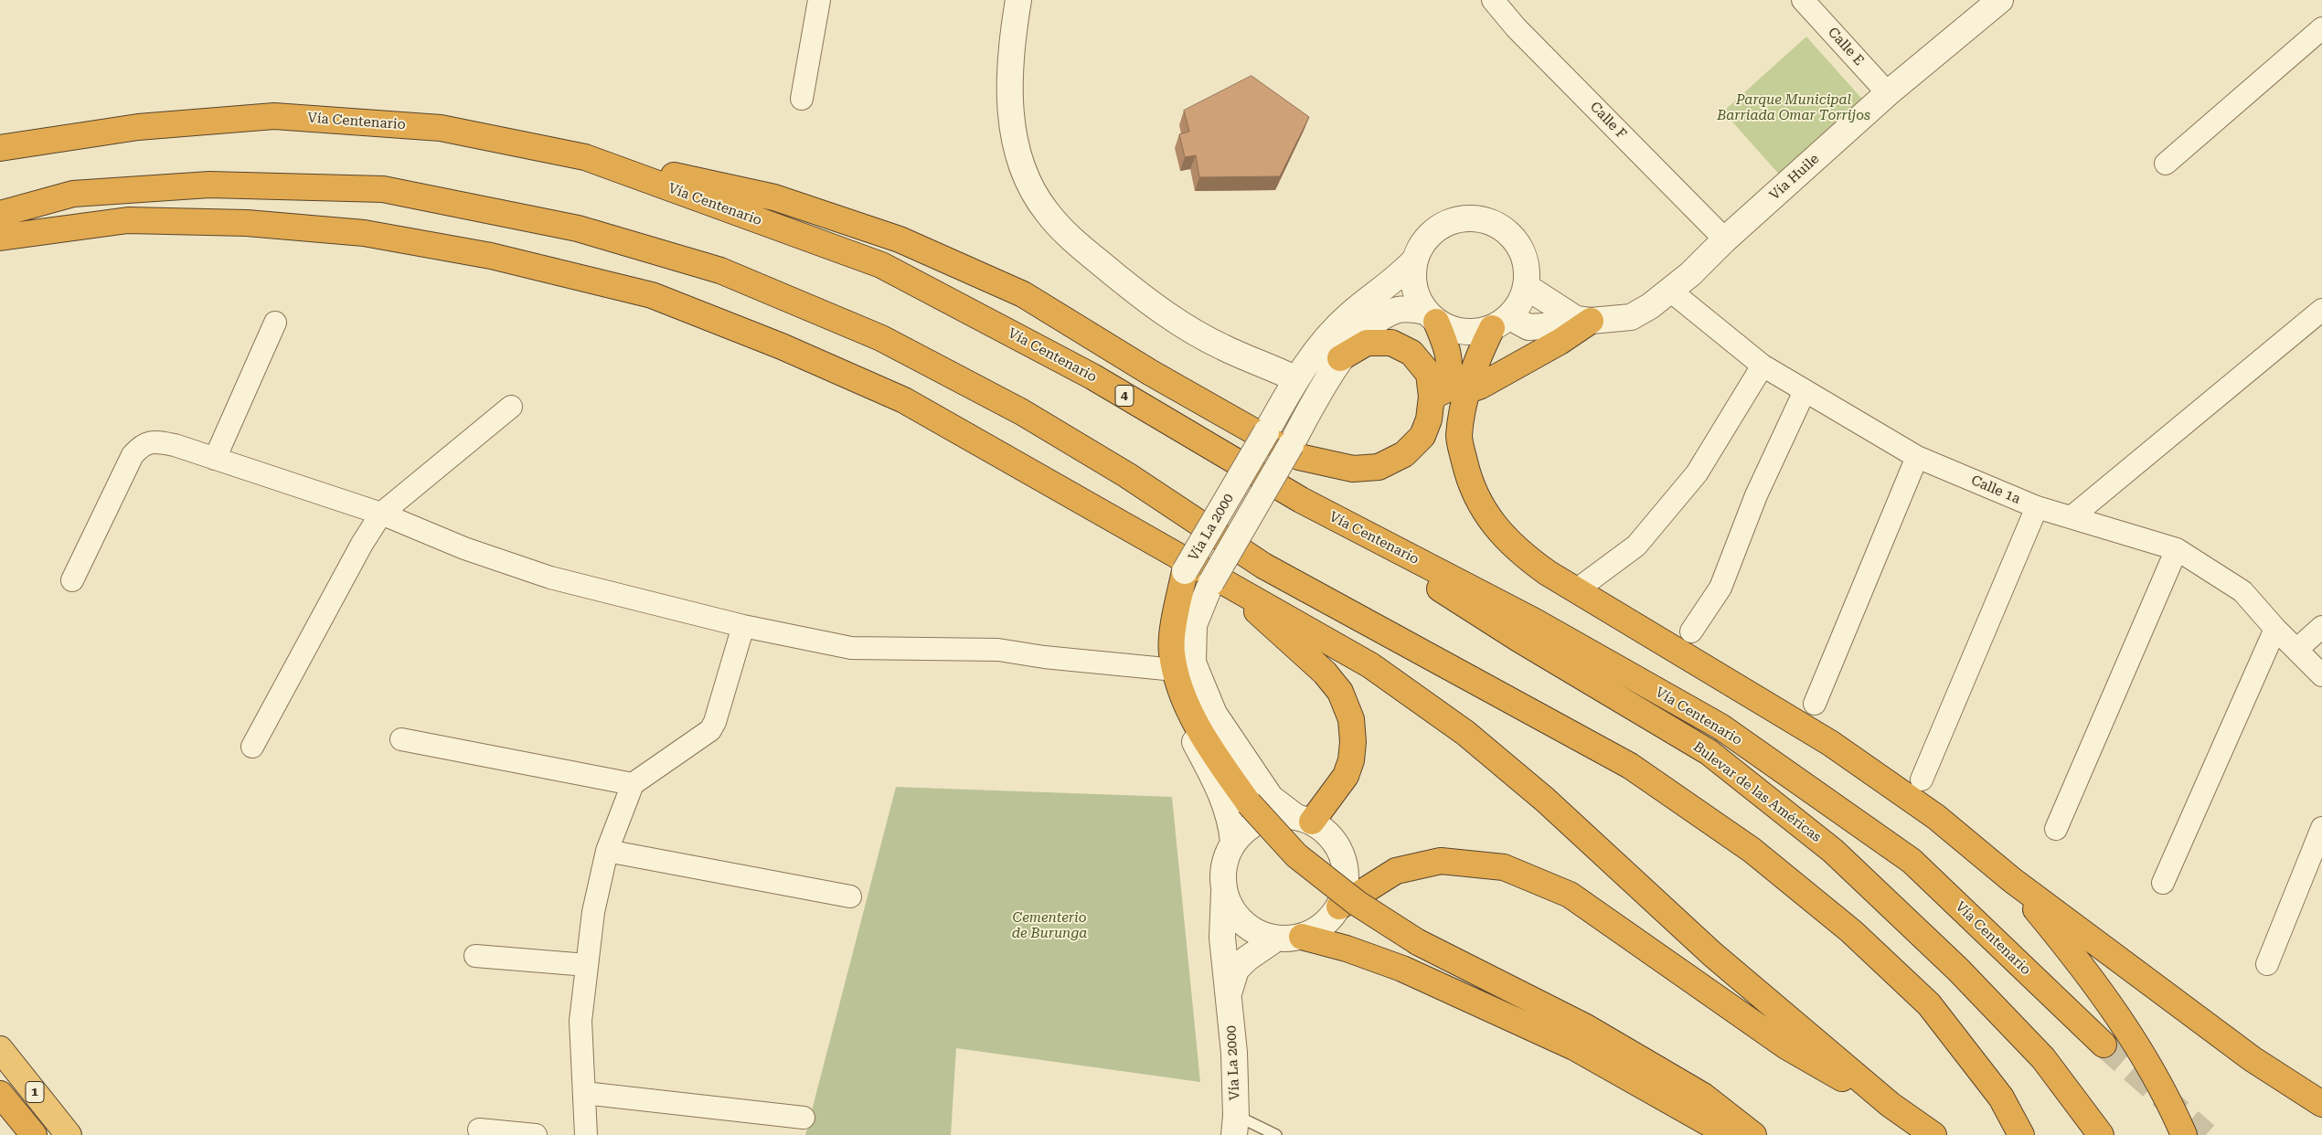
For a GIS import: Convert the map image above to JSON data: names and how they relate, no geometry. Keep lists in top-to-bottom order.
{
  "streets": {
    "highway": [
      "Vía Centenario",
      "4",
      "Bulevar de las Américas",
      "1"
    ],
    "street": [
      "Calle E",
      "Calle F",
      "Vía Huile",
      "Calle 1a",
      "Vía La 2000"
    ]
  },
  "crossings": [
    ["Calle E", "Vía Huile"],
    ["Calle F", "Vía Huile"],
    ["Vía Centenario", "Bulevar de las Américas"],
    ["Vía Huile", "Calle 1a"],
    ["Vía Huile", "Vía La 2000"]
  ],
  "parks": ["Parque Municipal Barriada Omar Torrijos", "Cementerio de Burunga"]
}
